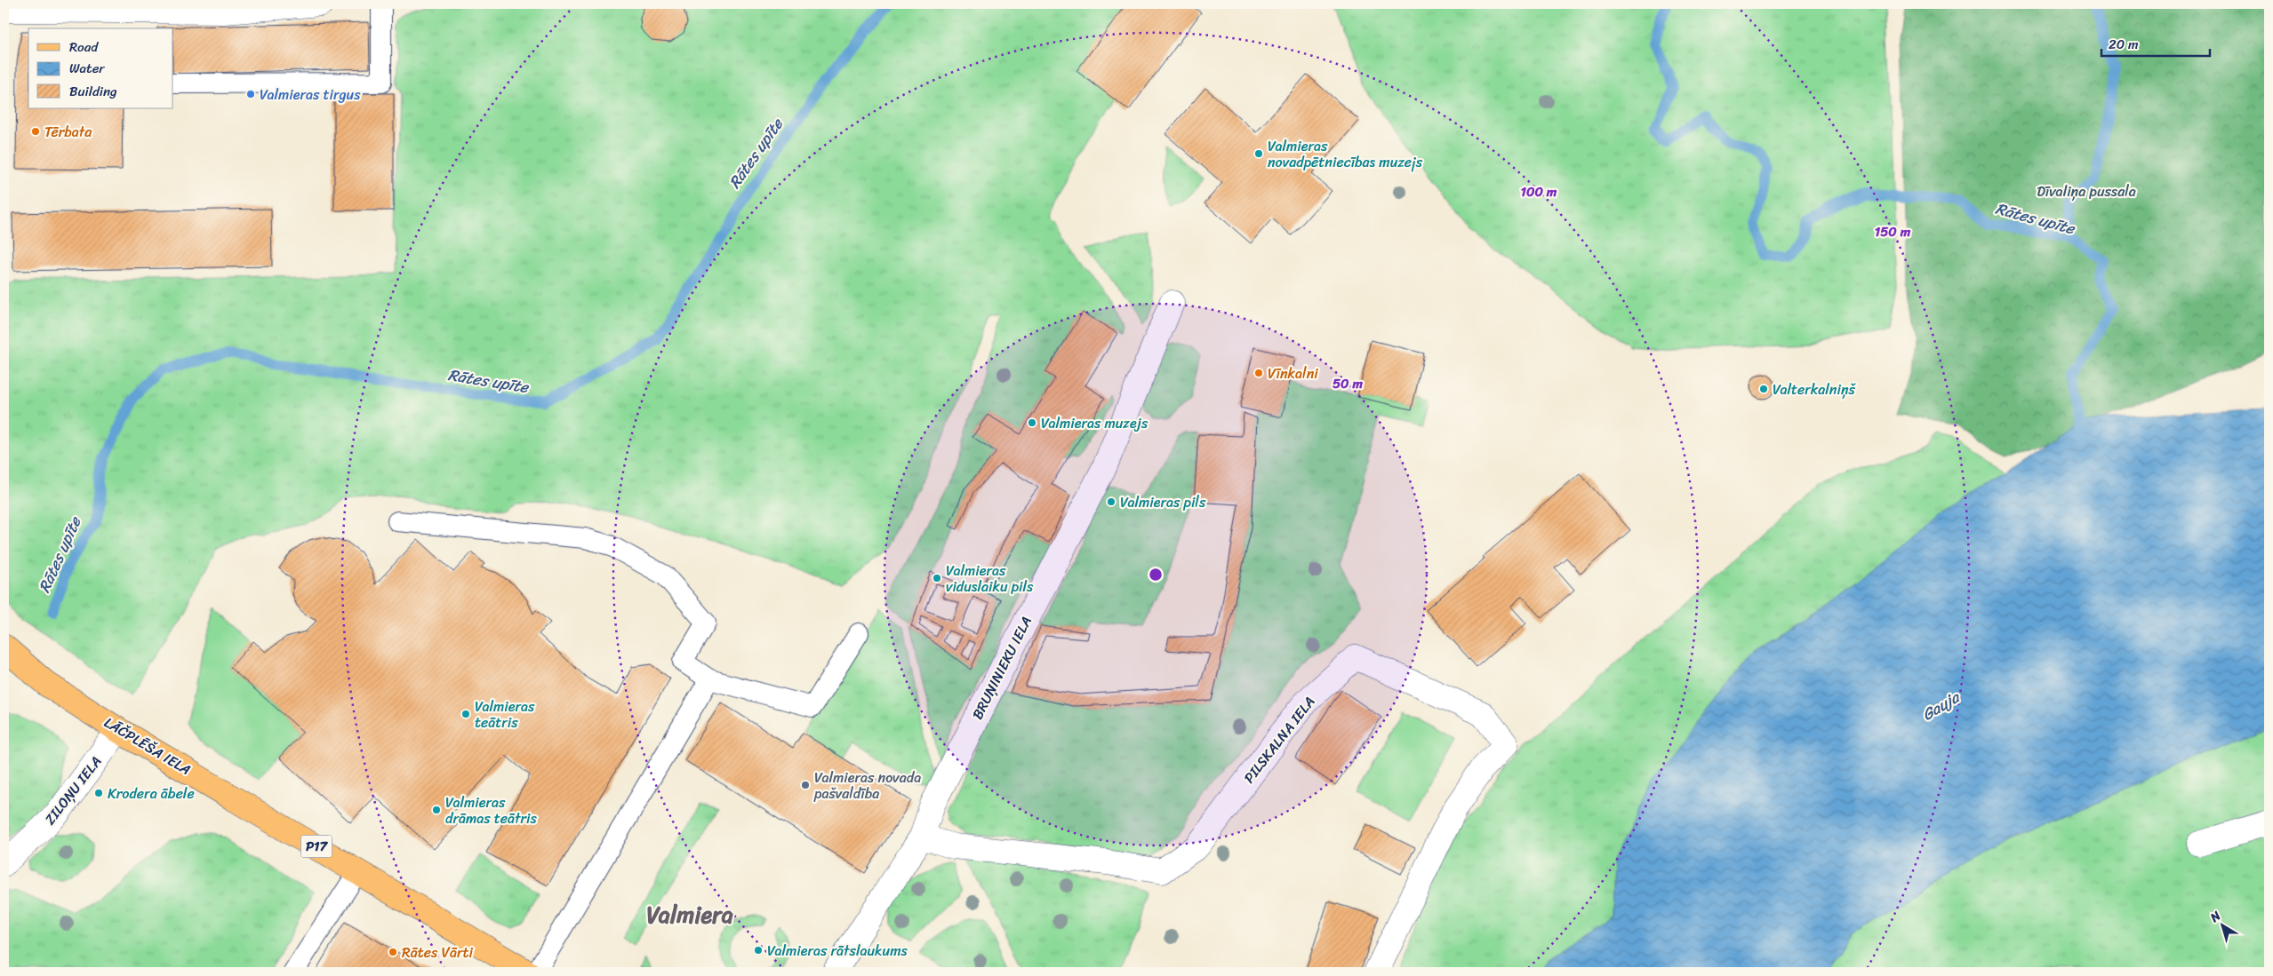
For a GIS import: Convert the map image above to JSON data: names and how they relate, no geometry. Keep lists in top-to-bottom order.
{
  "streets": {
    "main road": ["LĀČPLĒŠA IELA", "P17"],
    "street": ["BRUŅINIEKU IELA", "PILSKALNA IELA", "ZILOŅU IELA"]
  },
  "crossings": [
    ["BRUŅINIEKU IELA", "PILSKALNA IELA"],
    ["LĀČPLĒŠA IELA", "ZILOŅU IELA"]
  ],
  "districts": ["Valmiera"],
  "water": ["Rātes upīte", "Gauja"],
  "parks": ["Dīvaliņa pussala"],
  "places": [
    "Valmieras tirgus",
    "Tērbata",
    "Valmieras novadpētniecības muzejs",
    "Vīnkalni",
    "Valterkalniņš",
    "Valmieras muzejs",
    "Valmieras pils",
    "Valmieras viduslaiku pils",
    "Valmieras teātris",
    "Valmieras novada pašvaldība",
    "Krodera ābele",
    "Valmieras drāmas teātris",
    "Valmieras rātslaukums",
    "Rātes Vārti"
  ],
  "legend": ["Road", "Water", "Building"],
  "scale_bar": "20 m",
  "north": "top left",
  "rings": ["100 m", "150 m", "50 m"]
}
